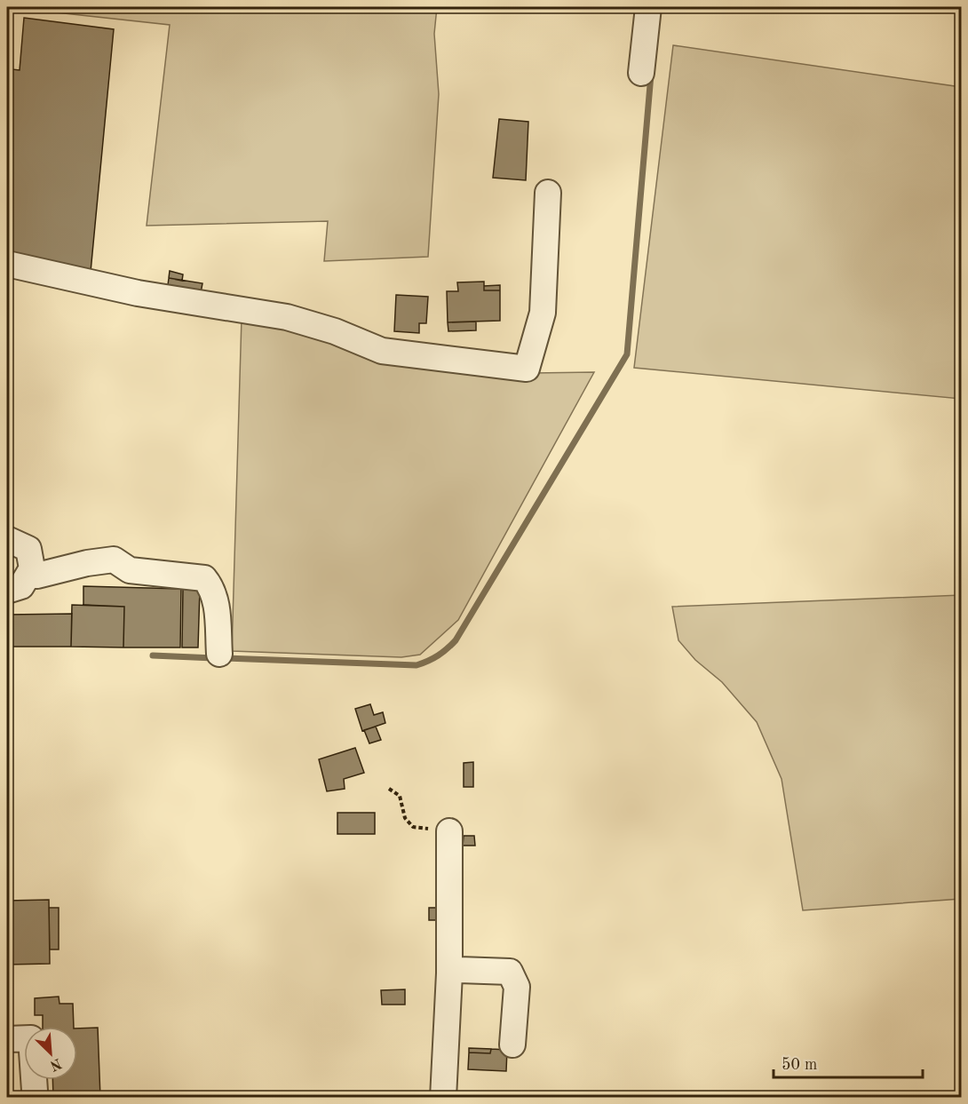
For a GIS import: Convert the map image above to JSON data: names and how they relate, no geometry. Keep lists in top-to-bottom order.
{
  "scale_bar": "50 m",
  "north": "bottom right"
}
